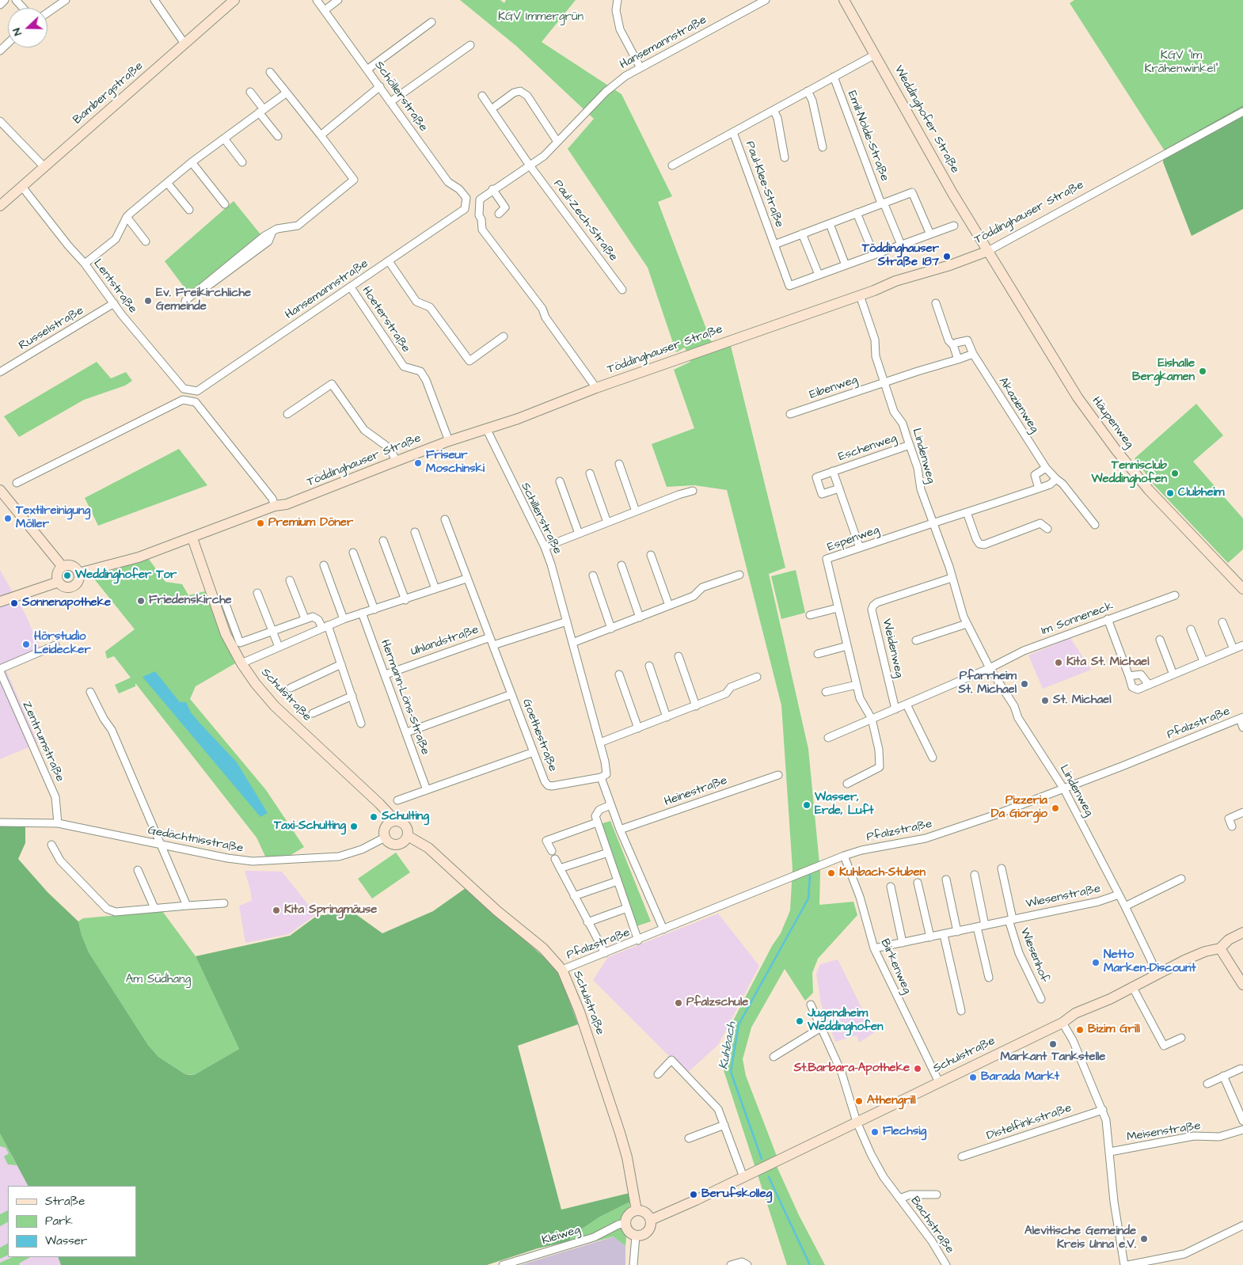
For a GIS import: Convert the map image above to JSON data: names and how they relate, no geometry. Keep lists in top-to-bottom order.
{
  "streets": {
    "street": [
      "Hansemannstraße",
      "Bambergstraße",
      "Schöllerstraße",
      "Weddinghofer Straße",
      "Emil-Nolde-Straße",
      "Paul-Klee-Straße",
      "Töddinghauser Straße",
      "Paul-Zech-Straße",
      "Lentstraße",
      "Hoeterstraße",
      "Russelstraße",
      "Eibenweg",
      "Akazienweg",
      "Häupenweg",
      "Eschenweg",
      "Lindenweg",
      "Schillerstraße",
      "Espenweg",
      "Im Sonneneck",
      "Uhlandstraße",
      "Weidenweg",
      "Schulstraße",
      "Hermann-Löns-Straße",
      "Pfalzstraße",
      "Goethestraße",
      "Zentrumstraße",
      "Heinestraße",
      "Gedächtnisstraße",
      "Wiesenstraße",
      "Wiesenhof",
      "Birkenweg",
      "Distelfinkstraße",
      "Meisenstraße",
      "Bachstraße",
      "Kleiweg"
    ]
  },
  "crossings": [
    ["Hansemannstraße", "Schöllerstraße"],
    ["Hansemannstraße", "Töddinghauser Straße"],
    ["Hansemannstraße", "Paul-Zech-Straße"],
    ["Hansemannstraße", "Lentstraße"],
    ["Hansemannstraße", "Hoeterstraße"],
    ["Bambergstraße", "Lentstraße"],
    ["Weddinghofer Straße", "Töddinghauser Straße"],
    ["Weddinghofer Straße", "Häupenweg"],
    ["Töddinghauser Straße", "Hoeterstraße"],
    ["Töddinghauser Straße", "Häupenweg"],
    ["Töddinghauser Straße", "Lindenweg"],
    ["Töddinghauser Straße", "Schillerstraße"],
    ["Töddinghauser Straße", "Schulstraße"],
    ["Lentstraße", "Russelstraße"],
    ["Eibenweg", "Lindenweg"],
    ["Eschenweg", "Lindenweg"],
    ["Eschenweg", "Espenweg"],
    ["Lindenweg", "Espenweg"],
    ["Lindenweg", "Im Sonneneck"],
    ["Lindenweg", "Weidenweg"],
    ["Lindenweg", "Schulstraße"],
    ["Lindenweg", "Pfalzstraße"],
    ["Lindenweg", "Wiesenstraße"],
    ["Schillerstraße", "Goethestraße"],
    ["Uhlandstraße", "Hermann-Löns-Straße"],
    ["Uhlandstraße", "Goethestraße"],
    ["Schulstraße", "Pfalzstraße"],
    ["Schulstraße", "Gedächtnisstraße"],
    ["Schulstraße", "Birkenweg"],
    ["Schulstraße", "Bachstraße"],
    ["Schulstraße", "Kleiweg"],
    ["Pfalzstraße", "Birkenweg"],
    ["Zentrumstraße", "Gedächtnisstraße"],
    ["Wiesenstraße", "Wiesenhof"],
    ["Wiesenstraße", "Birkenweg"]
  ],
  "water": ["Kuhbach"],
  "parks": ["KGV Immergrün", "KGV \"Im Krähenwinkel\"", "Am Südhang"],
  "places": [
    "Töddinghauser Straße 187",
    "Ev. Freikirchliche Gemeinde",
    "Eishalle Bergkamen",
    "Friseur Moschinski",
    "Tennisclub Weddinghofen",
    "Clubheim",
    "Textilreinigung Möller",
    "Premium Döner",
    "Weddinghofer Tor",
    "Friedenskirche",
    "Sonnenapotheke",
    "Hörstudio Leidecker",
    "Kita St. Michael",
    "Pfarrheim St. Michael",
    "St. Michael",
    "Wasser, Erde, Luft",
    "Pizzeria Da Giorgio",
    "Schulting",
    "Taxi-Schulting",
    "Kuhbach-Stuben",
    "Kita Springmäuse",
    "Netto Marken-Discount",
    "Pfalzschule",
    "Jugendheim Weddinghofen",
    "Bizim Grill",
    "Markant Tankstelle",
    "St.Barbara-Apotheke",
    "Barada Markt",
    "Athengrill",
    "Flechsig",
    "Berufskolleg",
    "Alevitische Gemeinde Kreis Unna e.V."
  ],
  "legend": ["Straße", "Park", "Wasser"],
  "north": "left"
}
